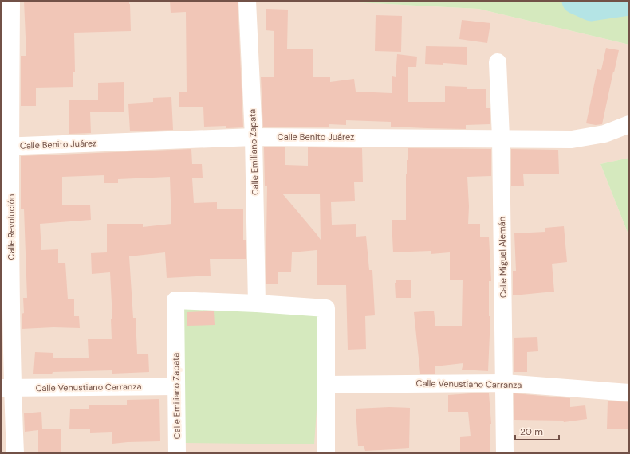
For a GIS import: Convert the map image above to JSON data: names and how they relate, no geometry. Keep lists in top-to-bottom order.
{
  "streets": {
    "street": [
      "Calle Benito Juárez",
      "Calle Emiliano Zapata",
      "Calle Revolución",
      "Calle Miguel Alemán",
      "Calle Venustiano Carranza"
    ]
  },
  "crossings": [
    ["Calle Benito Juárez", "Calle Emiliano Zapata"],
    ["Calle Benito Juárez", "Calle Revolución"],
    ["Calle Benito Juárez", "Calle Miguel Alemán"],
    ["Calle Emiliano Zapata", "Calle Venustiano Carranza"],
    ["Calle Revolución", "Calle Venustiano Carranza"],
    ["Calle Miguel Alemán", "Calle Venustiano Carranza"]
  ],
  "scale_bar": "20 m"
}
